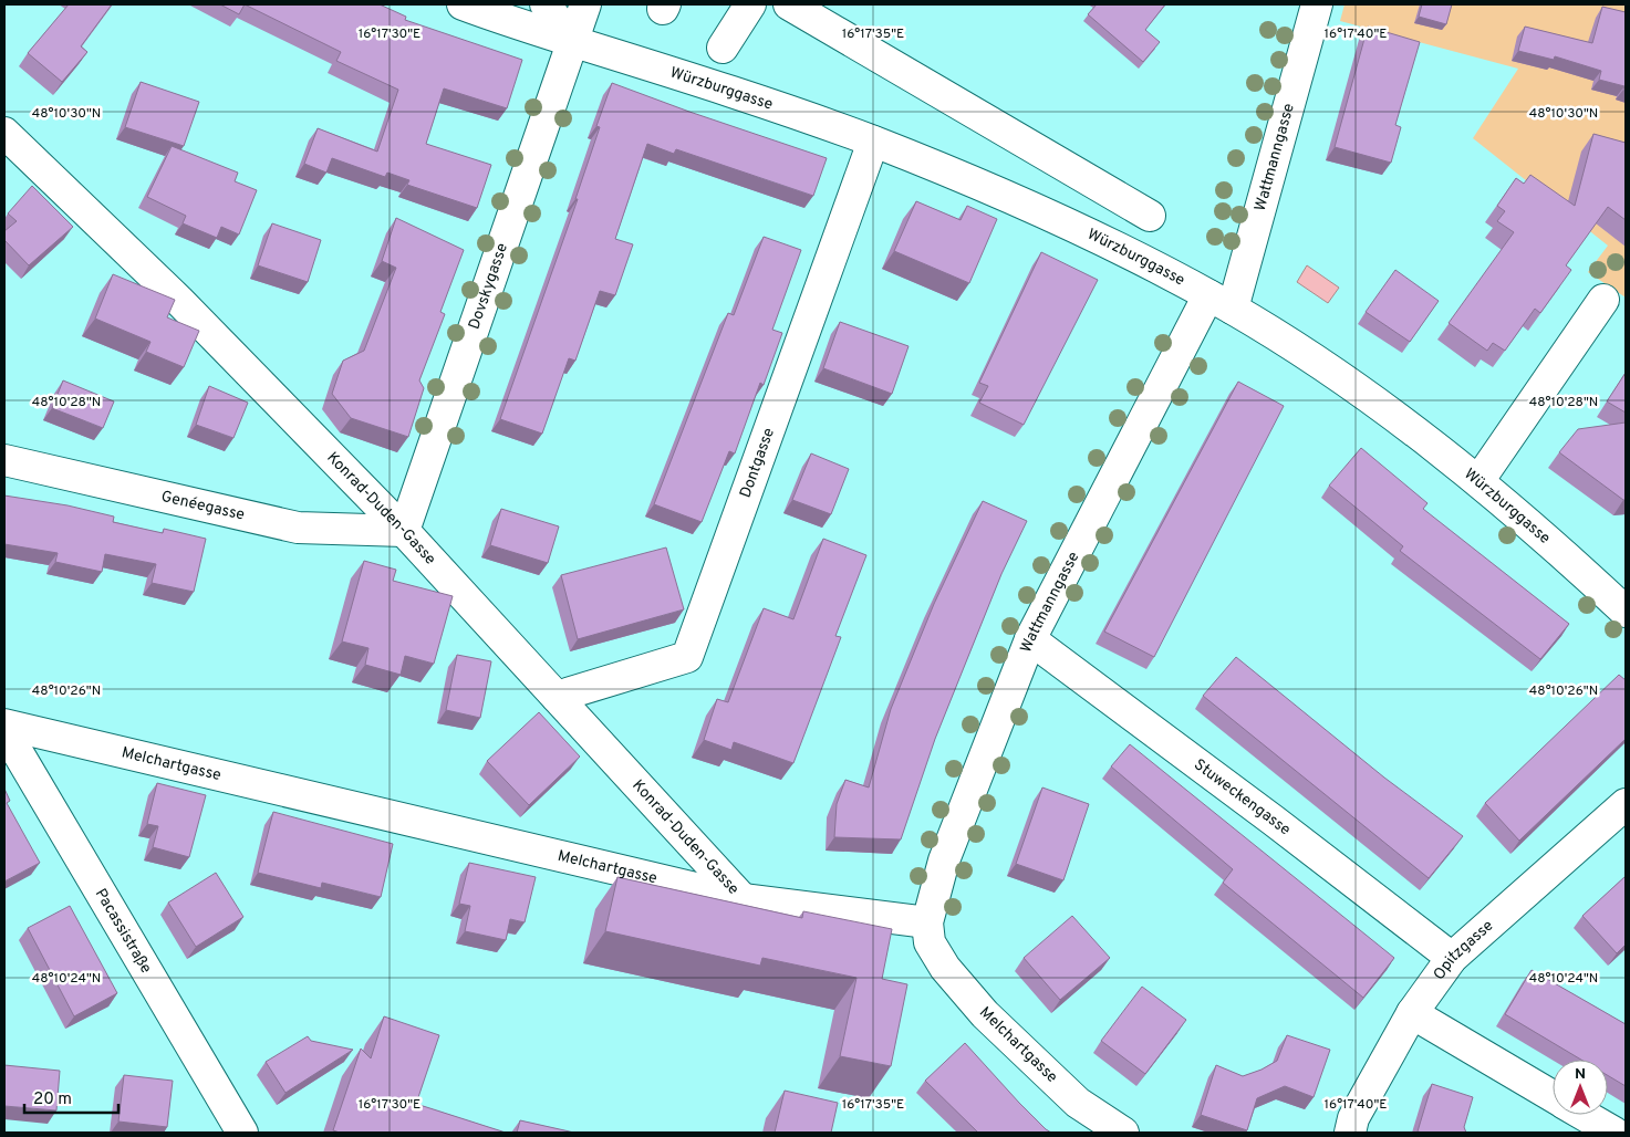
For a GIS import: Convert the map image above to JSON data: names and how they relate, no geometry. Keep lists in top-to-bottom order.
{
  "streets": {
    "street": [
      "Würzburggasse",
      "Wattmanngasse",
      "Dovskygasse",
      "Dontgasse",
      "Genéegasse",
      "Konrad-Duden-Gasse",
      "Melchartgasse",
      "Stuweckengasse",
      "Pacassistraße",
      "Opitzgasse"
    ]
  },
  "crossings": [
    ["Würzburggasse", "Wattmanngasse"],
    ["Würzburggasse", "Dovskygasse"],
    ["Würzburggasse", "Dontgasse"],
    ["Wattmanngasse", "Melchartgasse"],
    ["Wattmanngasse", "Stuweckengasse"],
    ["Dovskygasse", "Genéegasse"],
    ["Dovskygasse", "Konrad-Duden-Gasse"],
    ["Dontgasse", "Konrad-Duden-Gasse"],
    ["Genéegasse", "Konrad-Duden-Gasse"],
    ["Konrad-Duden-Gasse", "Melchartgasse"],
    ["Stuweckengasse", "Opitzgasse"]
  ],
  "scale_bar": "20 m",
  "north": "top",
  "coordinates": [
    "16°17'30\"E",
    "16°17'35\"E",
    "16°17'40\"E",
    "48°10'30\"N",
    "48°10'28\"N",
    "48°10'26\"N",
    "48°10'24\"N"
  ]
}
